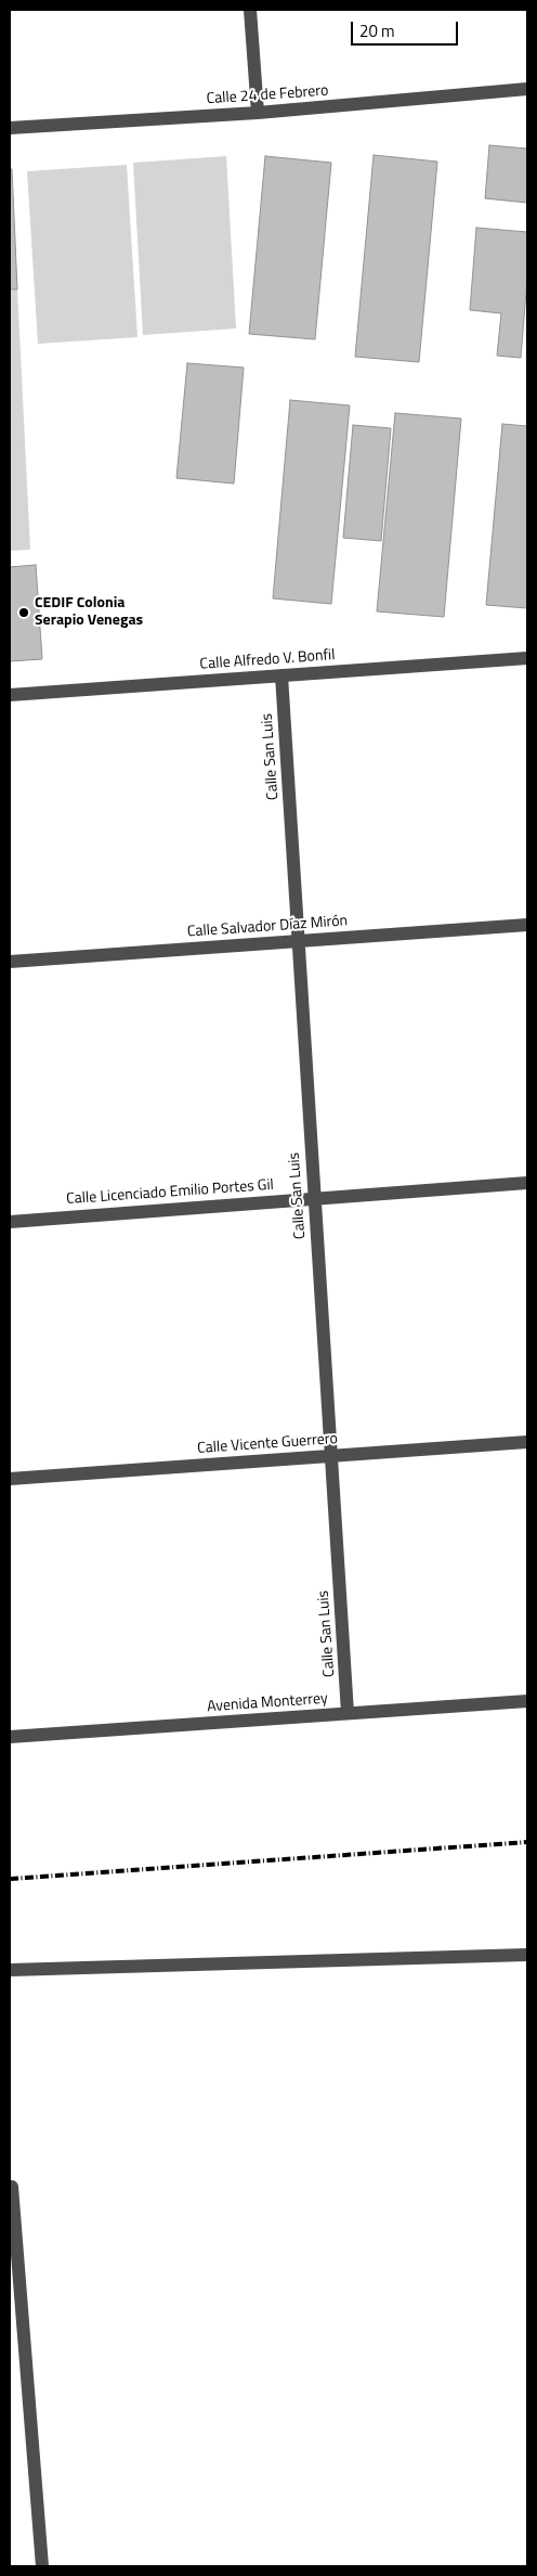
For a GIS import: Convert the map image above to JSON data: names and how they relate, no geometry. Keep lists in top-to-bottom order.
{
  "streets": {
    "street": [
      "Calle 24 de Febrero",
      "Calle Alfredo V. Bonfil",
      "Calle San Luis",
      "Calle Salvador Díaz Mirón",
      "Calle Licenciado Emilio Portes Gil",
      "Calle Vicente Guerrero",
      "Avenida Monterrey"
    ]
  },
  "crossings": [
    ["Calle Alfredo V. Bonfil", "Calle San Luis"],
    ["Calle San Luis", "Calle Salvador Díaz Mirón"],
    ["Calle San Luis", "Calle Licenciado Emilio Portes Gil"],
    ["Calle San Luis", "Calle Vicente Guerrero"],
    ["Calle San Luis", "Avenida Monterrey"]
  ],
  "places": ["CEDIF Colonia Serapio Venegas"],
  "scale_bar": "20 m"
}
